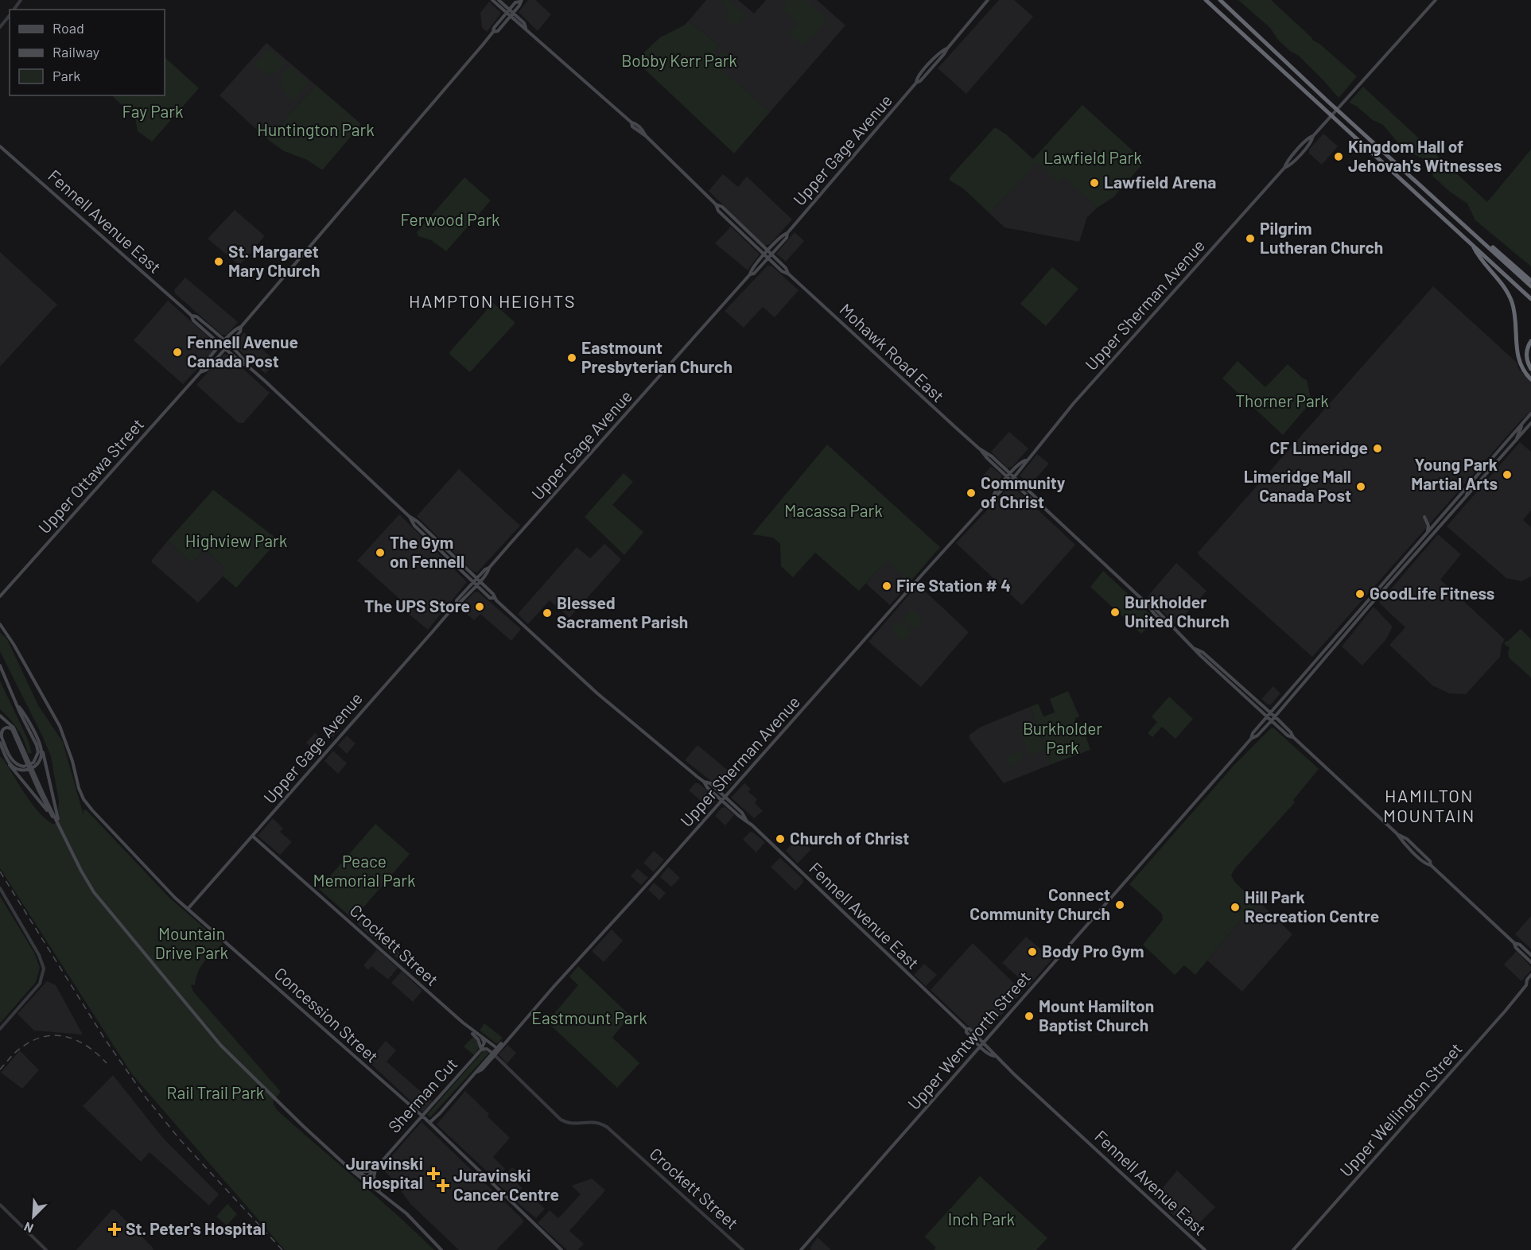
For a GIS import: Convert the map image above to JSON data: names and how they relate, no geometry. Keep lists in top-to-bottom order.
{
  "streets": {
    "main road": [
      "Upper Gage Avenue",
      "Fennell Avenue East",
      "Upper Sherman Avenue",
      "Mohawk Road East",
      "Upper Ottawa Street",
      "Crockett Street",
      "Concession Street",
      "Upper Wentworth Street",
      "Sherman Cut",
      "Upper Wellington Street"
    ]
  },
  "crossings": [
    ["Upper Gage Avenue", "Fennell Avenue East"],
    ["Upper Gage Avenue", "Mohawk Road East"],
    ["Upper Gage Avenue", "Crockett Street"],
    ["Upper Gage Avenue", "Concession Street"],
    ["Fennell Avenue East", "Upper Sherman Avenue"],
    ["Fennell Avenue East", "Upper Ottawa Street"],
    ["Fennell Avenue East", "Upper Wentworth Street"],
    ["Upper Sherman Avenue", "Mohawk Road East"],
    ["Upper Sherman Avenue", "Crockett Street"],
    ["Upper Sherman Avenue", "Concession Street"],
    ["Mohawk Road East", "Upper Ottawa Street"],
    ["Mohawk Road East", "Upper Wentworth Street"]
  ],
  "districts": ["HAMPTON HEIGHTS", "HAMILTON MOUNTAIN"],
  "parks": [
    "Bobby Kerr Park",
    "Fay Park",
    "Huntington Park",
    "Lawfield Park",
    "Ferwood Park",
    "Thorner Park",
    "Macassa Park",
    "Highview Park",
    "Burkholder Park",
    "Peace Memorial Park",
    "Mountain Drive Park",
    "Eastmount Park",
    "Rail Trail Park",
    "Inch Park"
  ],
  "places": {
    "other": [
      "Kingdom Hall of Jehovah's Witnesses",
      "Lawfield Arena",
      "Pilgrim Lutheran Church",
      "St. Margaret Mary Church",
      "Fennell Avenue Canada Post",
      "Eastmount Presbyterian Church",
      "CF Limeridge",
      "Young Park Martial Arts",
      "Limeridge Mall Canada Post",
      "Community of Christ",
      "The Gym on Fennell",
      "Fire Station # 4",
      "GoodLife Fitness",
      "The UPS Store",
      "Burkholder United Church",
      "Blessed Sacrament Parish",
      "Church of Christ",
      "Connect Community Church",
      "Hill Park Recreation Centre",
      "Body Pro Gym",
      "Mount Hamilton Baptist Church"
    ],
    "health": ["Juravinski Hospital", "Juravinski Cancer Centre", "St. Peter's Hospital"]
  },
  "legend": ["Road", "Railway", "Park"],
  "north": "bottom left"
}
